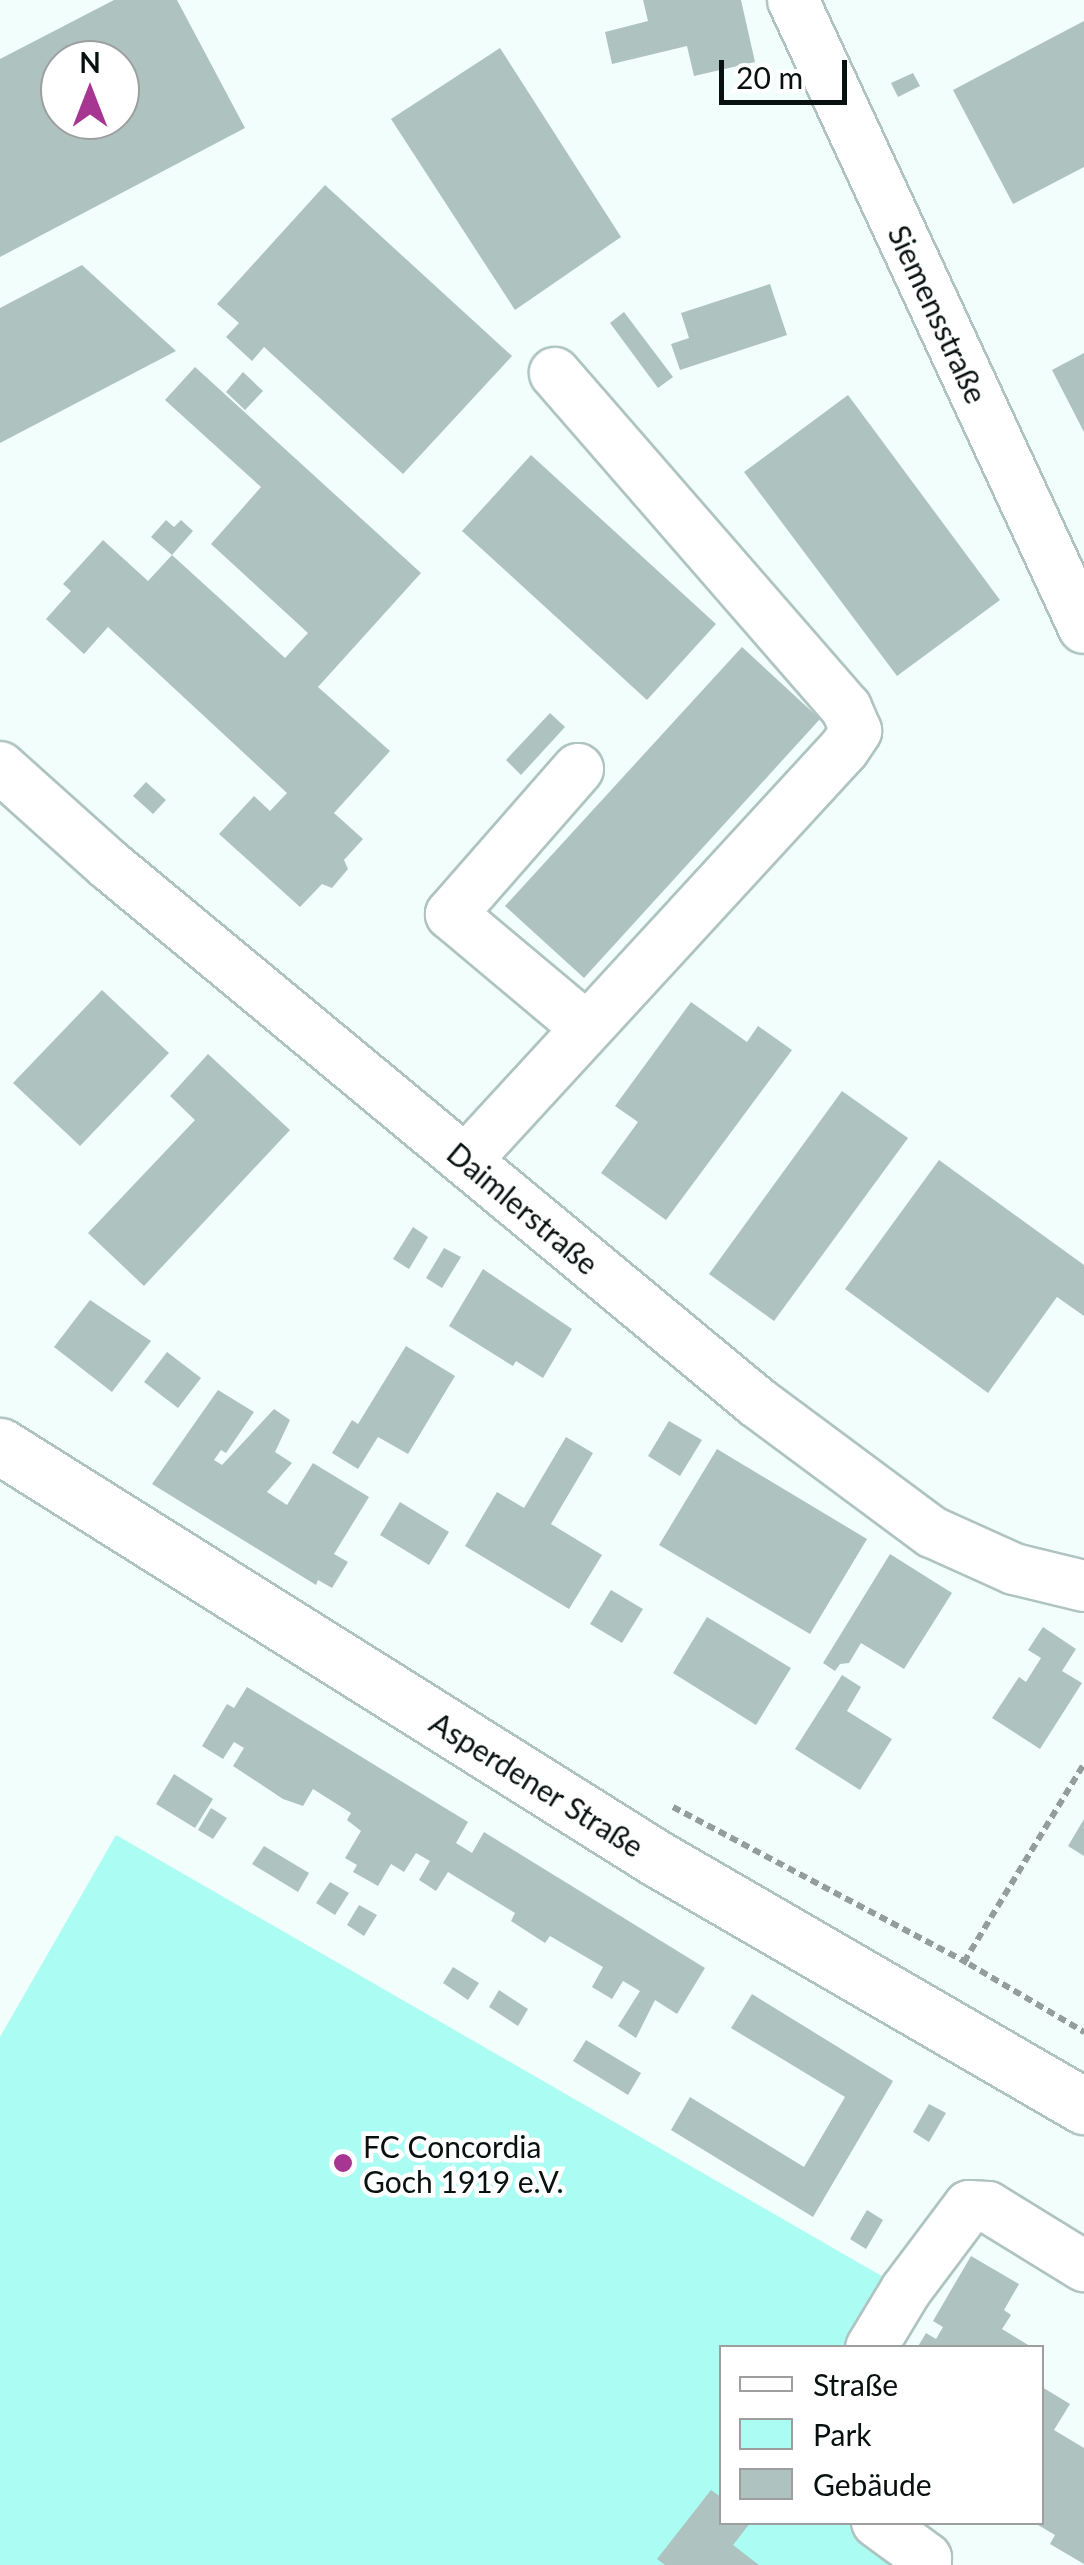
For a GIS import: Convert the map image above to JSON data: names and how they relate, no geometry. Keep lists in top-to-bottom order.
{
  "streets": {
    "main road": ["Asperdener Straße"],
    "street": ["Siemensstraße", "Daimlerstraße"]
  },
  "places": ["FC Concordia Goch 1919 e.V."],
  "legend": ["Straße", "Park", "Gebäude"],
  "scale_bar": "20 m",
  "north": "top"
}
